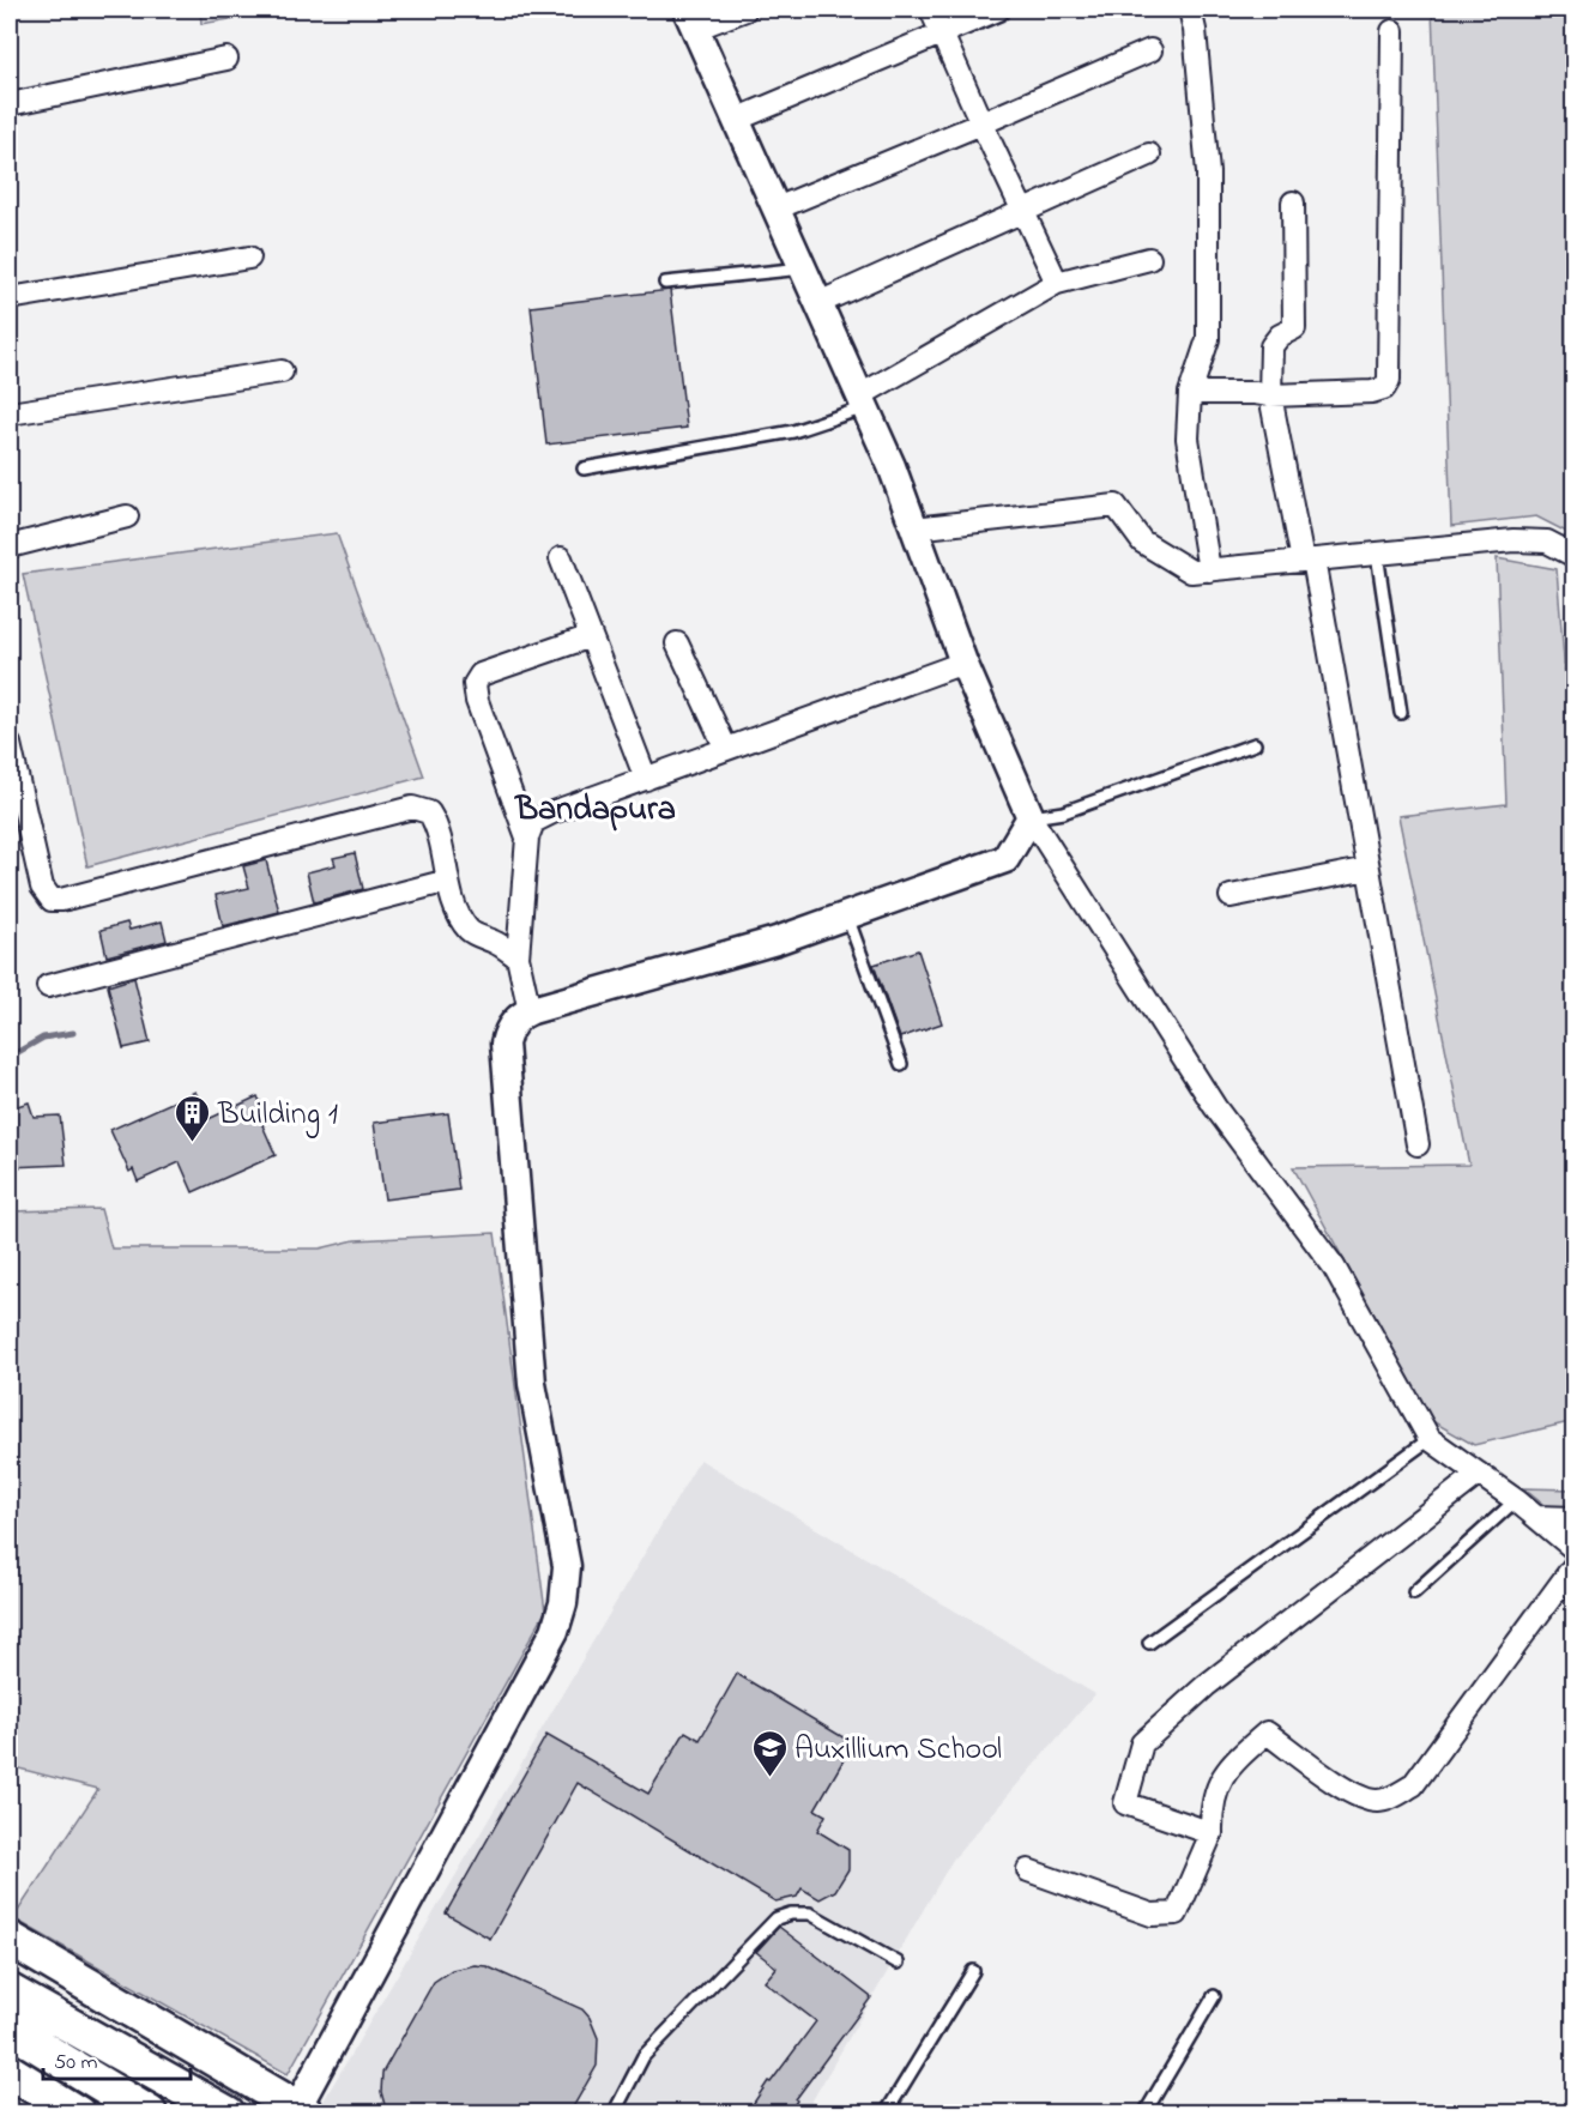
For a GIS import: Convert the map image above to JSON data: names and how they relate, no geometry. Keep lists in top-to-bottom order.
{
  "districts": ["Bandapura"],
  "places": {
    "building": ["Building 1"],
    "school or university": ["Auxillium School"]
  },
  "scale_bar": "50 m"
}
